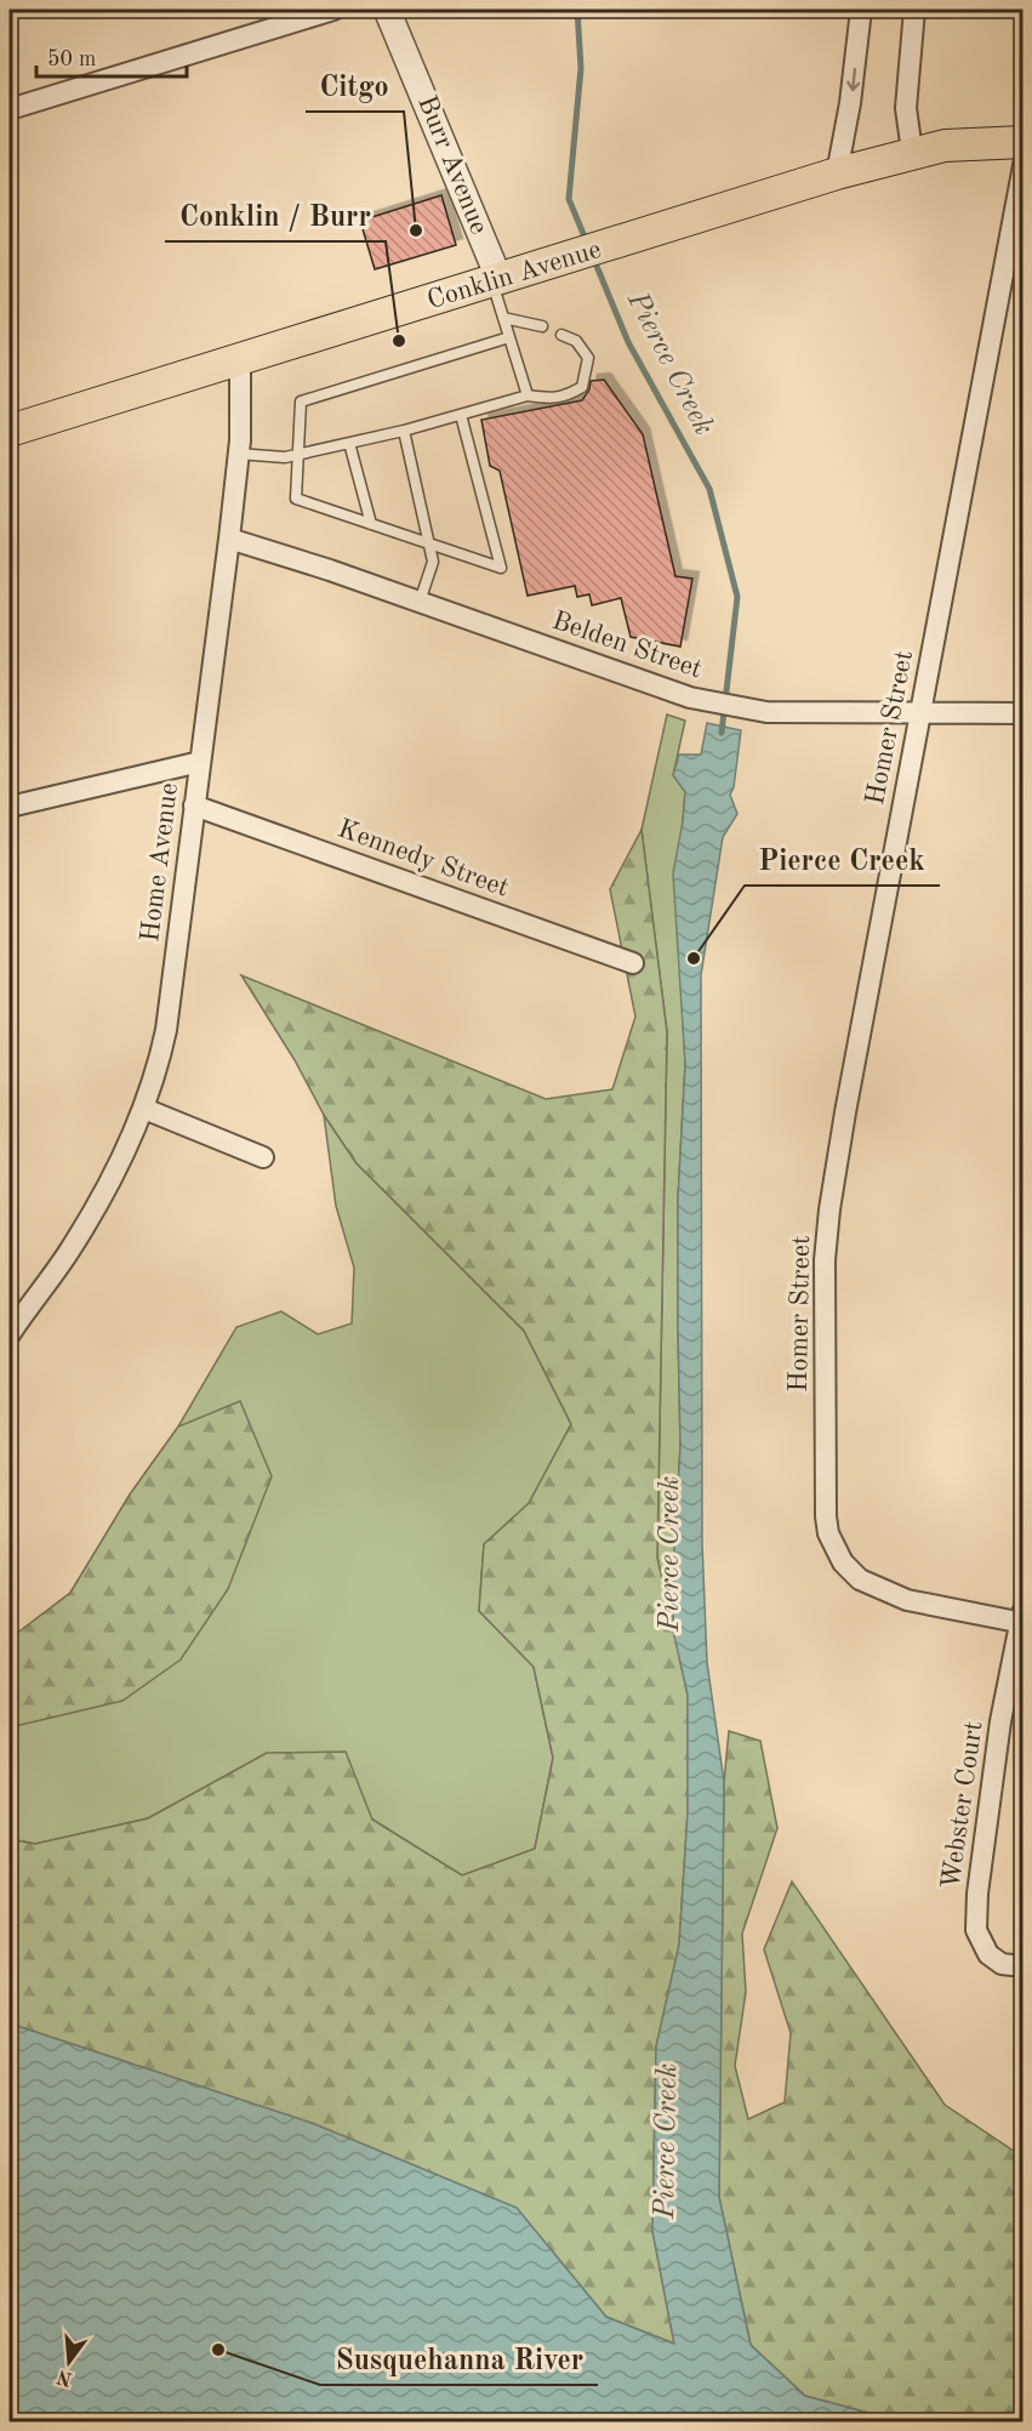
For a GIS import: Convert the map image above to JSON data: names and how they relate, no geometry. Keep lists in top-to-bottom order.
{
  "streets": {
    "main road": ["Conklin Avenue"],
    "street": [
      "Burr Avenue",
      "Belden Street",
      "Homer Street",
      "Kennedy Street",
      "Home Avenue",
      "Webster Court"
    ]
  },
  "crossings": [
    ["Burr Avenue", "Conklin Avenue"],
    ["Conklin Avenue", "Home Avenue"],
    ["Belden Street", "Homer Street"],
    ["Belden Street", "Home Avenue"],
    ["Homer Street", "Webster Court"],
    ["Kennedy Street", "Home Avenue"]
  ],
  "water": ["Pierce Creek"],
  "places": [
    "Citgo",
    "Conklin / Burr",
    "Pierce Creek",
    "Susquehanna River"
  ],
  "scale_bar": "50 m",
  "north": "bottom"
}
